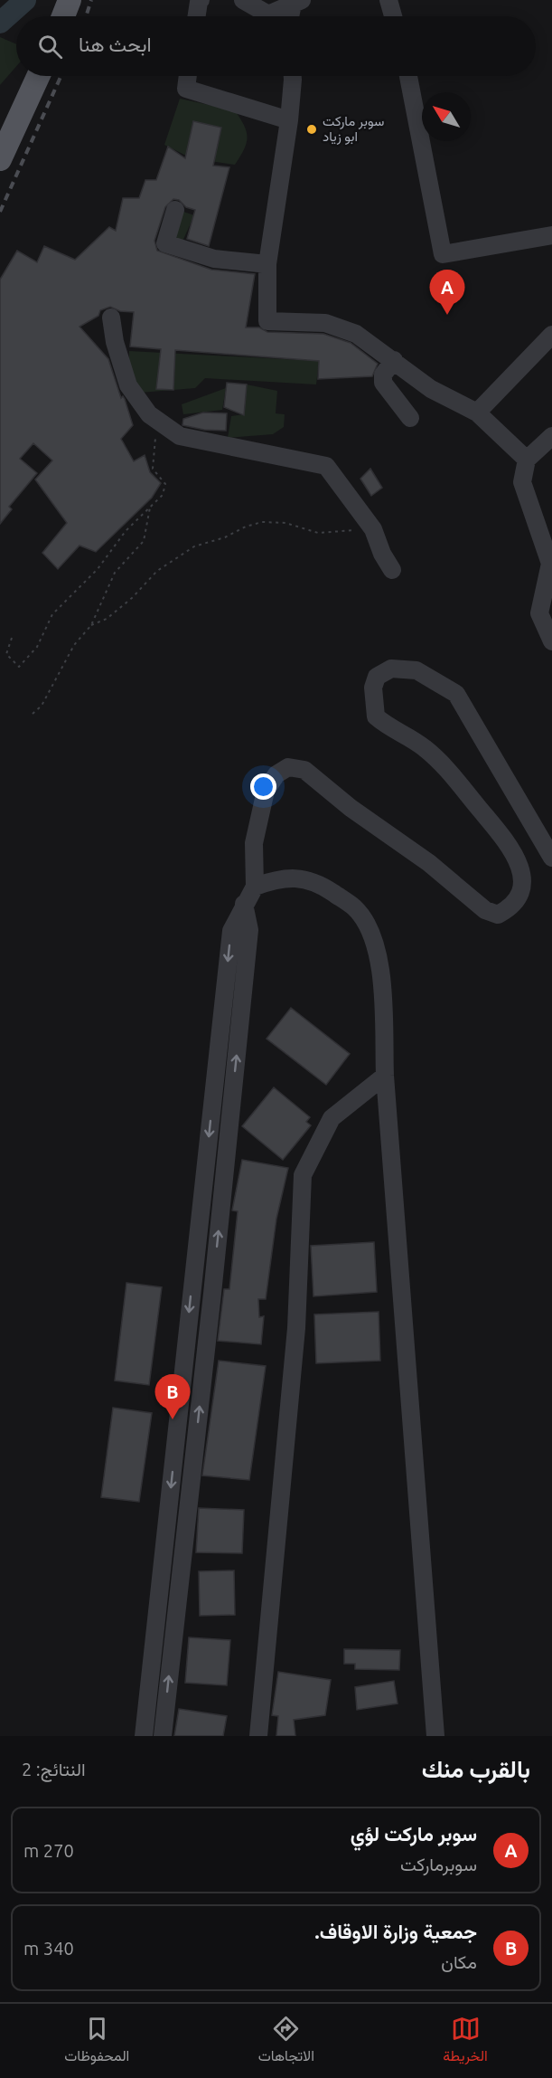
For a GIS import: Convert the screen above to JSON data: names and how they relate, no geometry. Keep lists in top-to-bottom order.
{
  "places": ["سوبر ماركت ابو زياد"],
  "north": "top left",
  "page": {
    "search": "ابحث هنا",
    "pins": ["A", "B"],
    "heading": ["بالقرب منك", "النتائج: 2"],
    "list": [
      {
        "mark": "A",
        "name": "سوبر ماركت لؤي",
        "note": "سوبرماركت",
        "value": "270 m"
      },
      {
        "mark": "B",
        "name": "جمعية وزارة الاوقاف.",
        "note": "مكان",
        "value": "340 m"
      }
    ],
    "nav": ["الخريطة", "الاتجاهات", "المحفوظات"]
  }
}
